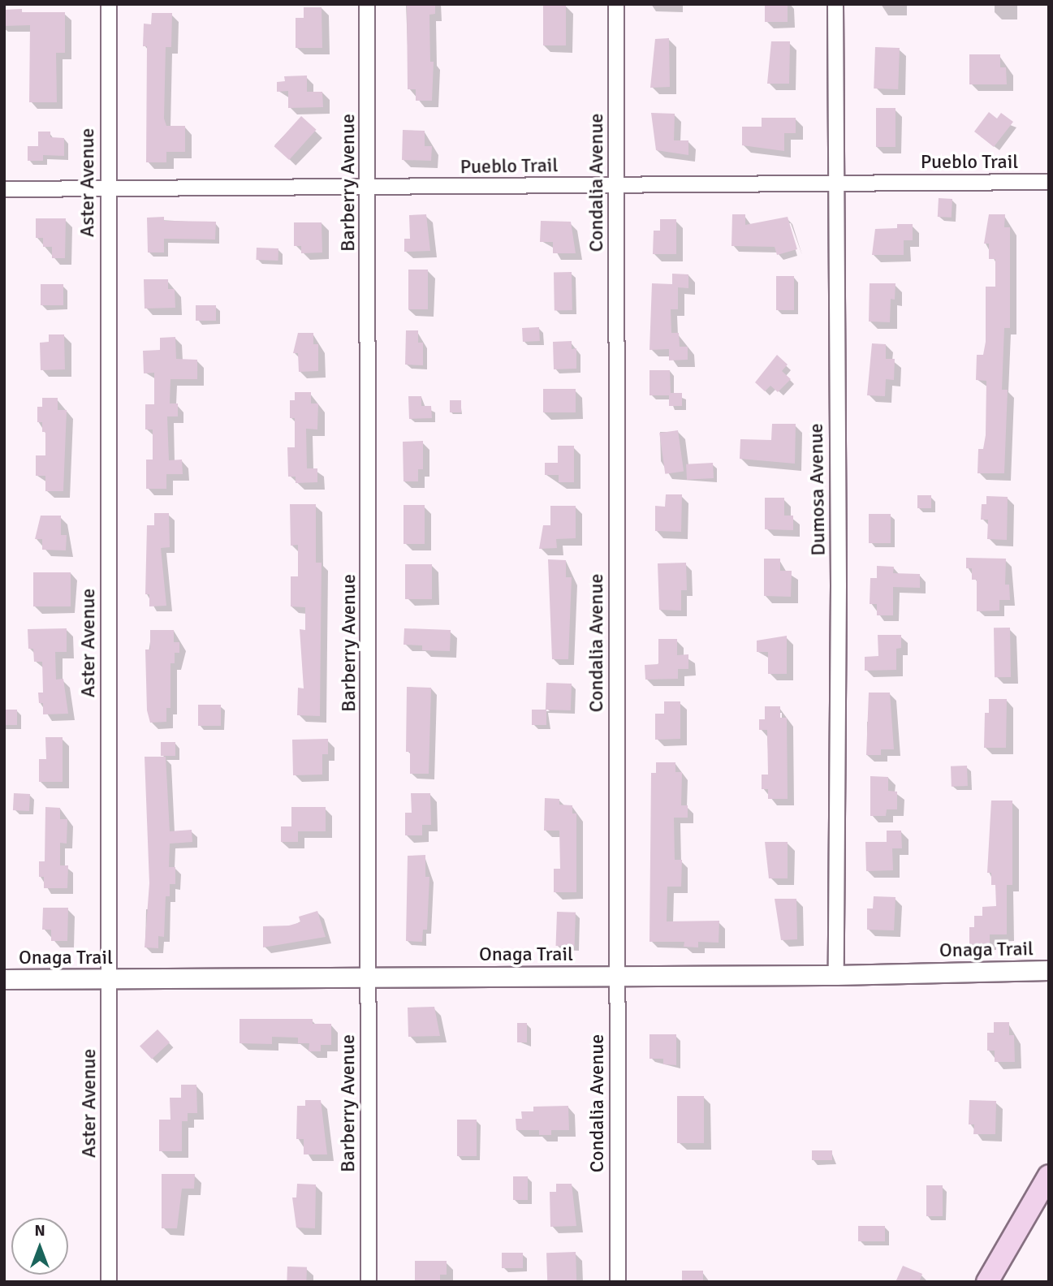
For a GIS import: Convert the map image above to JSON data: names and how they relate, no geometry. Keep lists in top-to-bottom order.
{
  "streets": {
    "street": [
      "Pueblo Trail",
      "Aster Avenue",
      "Barberry Avenue",
      "Condalia Avenue",
      "Dumosa Avenue",
      "Onaga Trail"
    ]
  },
  "crossings": [
    ["Pueblo Trail", "Aster Avenue"],
    ["Pueblo Trail", "Barberry Avenue"],
    ["Pueblo Trail", "Condalia Avenue"],
    ["Pueblo Trail", "Dumosa Avenue"],
    ["Aster Avenue", "Onaga Trail"],
    ["Barberry Avenue", "Onaga Trail"],
    ["Condalia Avenue", "Onaga Trail"],
    ["Dumosa Avenue", "Onaga Trail"]
  ],
  "north": "top"
}
